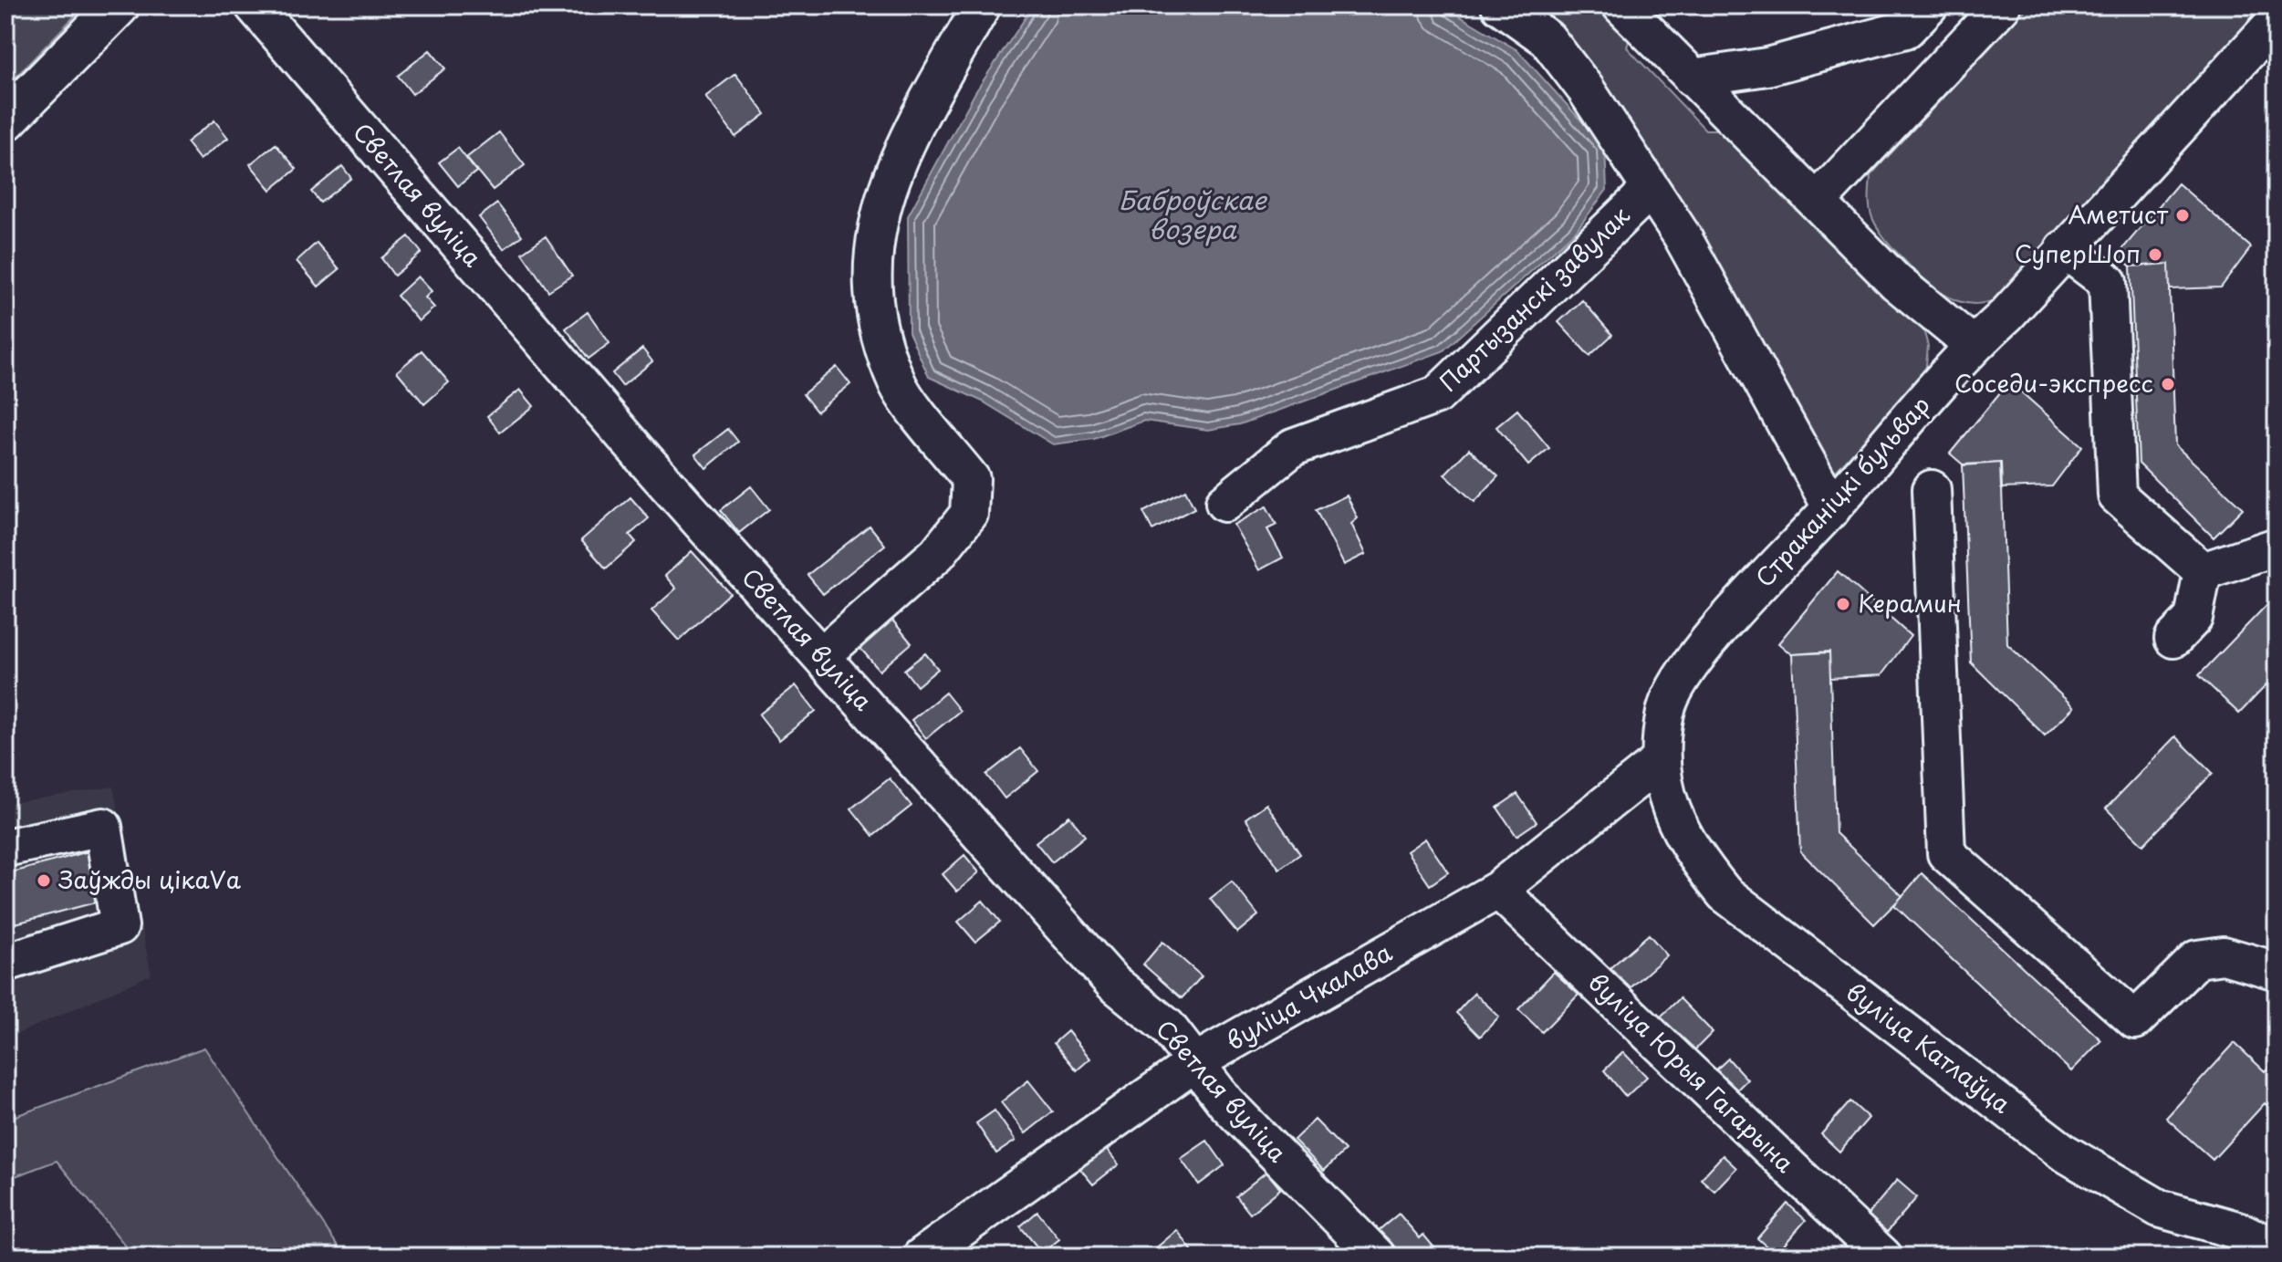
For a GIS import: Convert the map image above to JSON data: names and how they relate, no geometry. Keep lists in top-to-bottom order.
{
  "streets": {
    "street": [
      "Светлая вуліца",
      "Партызанскі завулак",
      "Страканіцкі бульвар",
      "вуліца Чкалава",
      "вуліца Катлаўца",
      "вуліца Юрыя Гагарына"
    ]
  },
  "crossings": [
    ["Светлая вуліца", "вуліца Чкалава"],
    ["Страканіцкі бульвар", "вуліца Чкалава"],
    ["Страканіцкі бульвар", "вуліца Катлаўца"],
    ["вуліца Чкалава", "вуліца Катлаўца"],
    ["вуліца Чкалава", "вуліца Юрыя Гагарына"]
  ],
  "water": ["Баброўскае возера"],
  "places": [
    "Аметист",
    "СуперШоп",
    "Соседи-экспресс",
    "Керамин",
    "Заўжды цікаVа"
  ]
}
